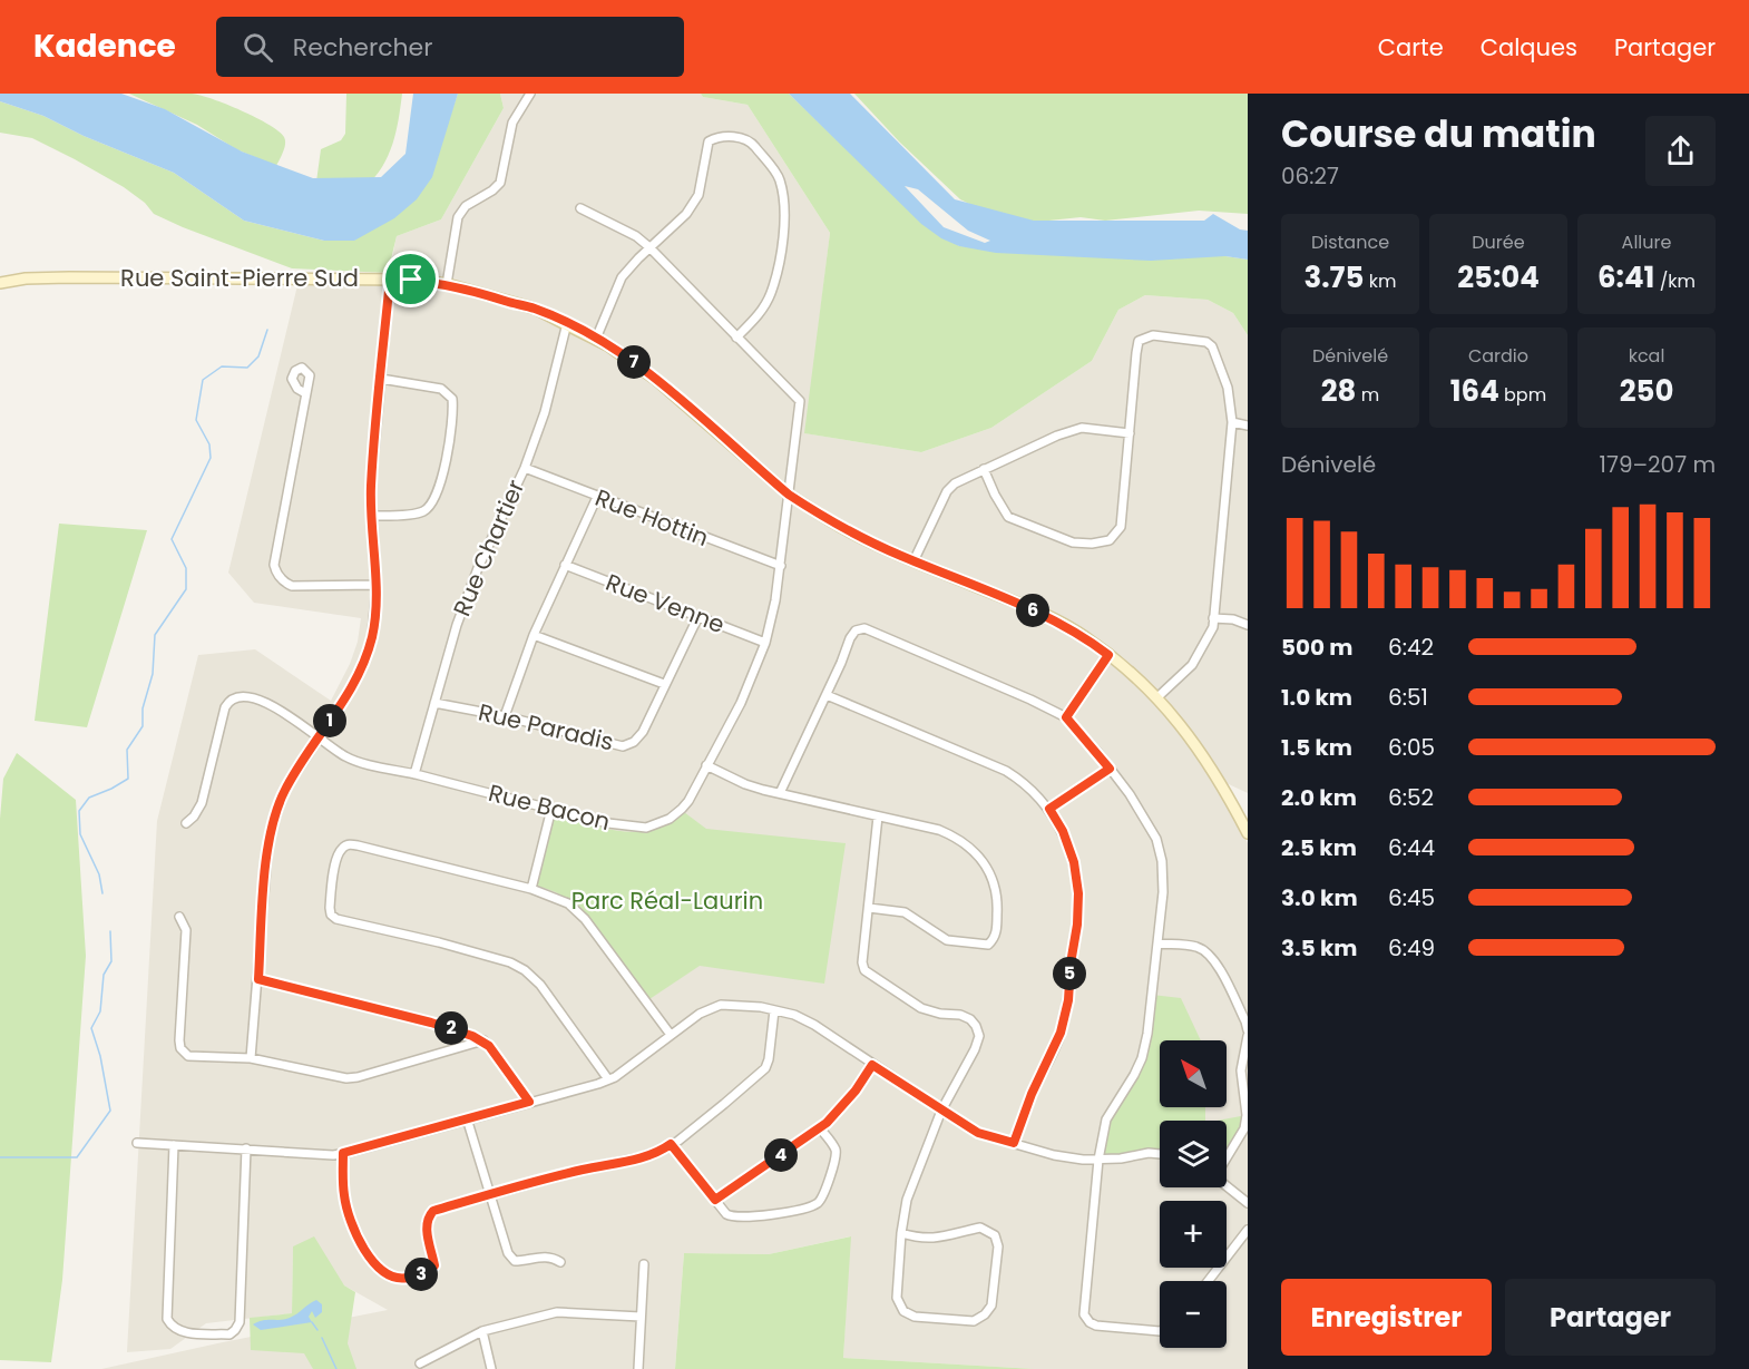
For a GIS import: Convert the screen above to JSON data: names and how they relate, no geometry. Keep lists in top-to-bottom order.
{
  "streets": {
    "street": [
      "Rue Saint-Pierre Sud",
      "Rue Hottin",
      "Rue Chartier",
      "Rue Venne",
      "Rue Paradis",
      "Rue Bacon"
    ]
  },
  "crossings": [
    ["Rue Saint-Pierre Sud", "Rue Chartier"],
    ["Rue Saint-Pierre Sud", "Rue Bacon"],
    ["Rue Hottin", "Rue Chartier"],
    ["Rue Hottin", "Rue Bacon"],
    ["Rue Chartier", "Rue Paradis"],
    ["Rue Chartier", "Rue Bacon"],
    ["Rue Venne", "Rue Paradis"],
    ["Rue Venne", "Rue Bacon"]
  ],
  "parks": ["Parc Réal-Laurin"],
  "north": "top left",
  "page": {
    "header": "Kadence",
    "search": "Rechercher",
    "nav": ["Carte", "Calques", "Partager"],
    "heading": ["Course du matin", "06:27"],
    "stats": [
      ["Distance", "3.75 km"],
      ["Durée", "25:04"],
      ["Allure", "6:41 /km"],
      ["Dénivelé", "28 m"],
      ["Cardio", "164 bpm"],
      ["kcal", "250"]
    ],
    "pins": [
      "7",
      "6",
      "1",
      "5",
      "2",
      "4",
      "3"
    ],
    "chart": ["Dénivelé", "179–207 m"],
    "list": [
      {
        "name": "500 m",
        "note": "6:42"
      },
      {
        "name": "1.0 km",
        "note": "6:51"
      },
      {
        "name": "1.5 km",
        "note": "6:05"
      },
      {
        "name": "2.0 km",
        "note": "6:52"
      },
      {
        "name": "2.5 km",
        "note": "6:44"
      },
      {
        "name": "3.0 km",
        "note": "6:45"
      },
      {
        "name": "3.5 km",
        "note": "6:49"
      }
    ],
    "map_buttons": ["+", "−"],
    "buttons": ["Enregistrer", "Partager"]
  }
}
